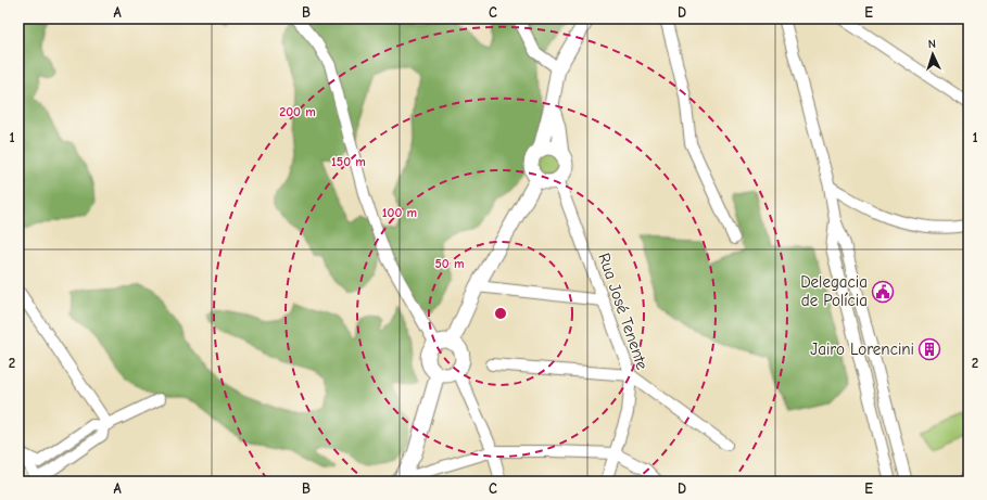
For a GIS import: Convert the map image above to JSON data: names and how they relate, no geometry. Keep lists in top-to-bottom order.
{
  "streets": {
    "street": ["Rua José Tenente"]
  },
  "places": {
    "public building": ["Delegacia de Polícia"],
    "building": ["Jairo Lorencini"]
  },
  "north": "top",
  "grid": {
    "columns": [
      "A",
      "B",
      "C",
      "D",
      "E"
    ],
    "rows": ["1", "2"]
  },
  "rings": [
    "200 m",
    "150 m",
    "100 m",
    "50 m"
  ]
}
